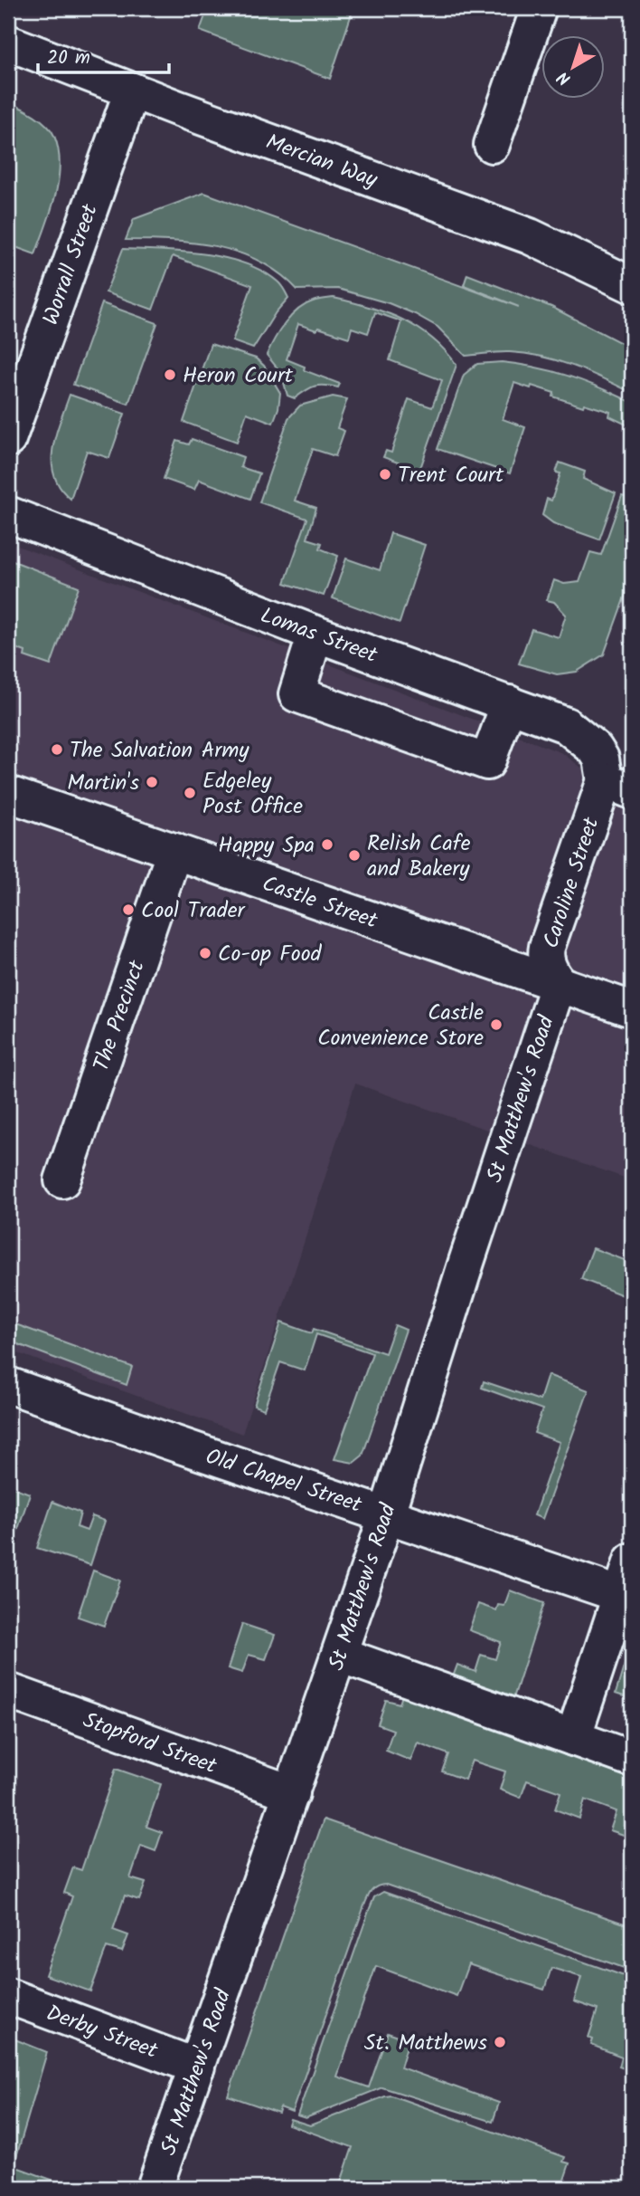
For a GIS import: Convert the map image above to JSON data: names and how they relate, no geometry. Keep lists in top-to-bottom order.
{
  "streets": {
    "street": [
      "Mercian Way",
      "Worrall Street",
      "Lomas Street",
      "Caroline Street",
      "Castle Street",
      "The Precinct",
      "St Matthew's Road",
      "Old Chapel Street",
      "Stopford Street",
      "Derby Street"
    ]
  },
  "crossings": [
    ["Mercian Way", "Worrall Street"],
    ["Lomas Street", "Caroline Street"],
    ["Caroline Street", "Castle Street"],
    ["Caroline Street", "St Matthew's Road"],
    ["Castle Street", "The Precinct"],
    ["Castle Street", "St Matthew's Road"],
    ["St Matthew's Road", "Old Chapel Street"],
    ["St Matthew's Road", "Stopford Street"],
    ["St Matthew's Road", "Derby Street"]
  ],
  "places": [
    "Heron Court",
    "Trent Court",
    "The Salvation Army",
    "Martin's",
    "Edgeley Post Office",
    "Happy Spa",
    "Relish Cafe and Bakery",
    "Cool Trader",
    "Co-op Food",
    "Castle Convenience Store",
    "St. Matthews"
  ],
  "scale_bar": "20 m",
  "north": "bottom left"
}
